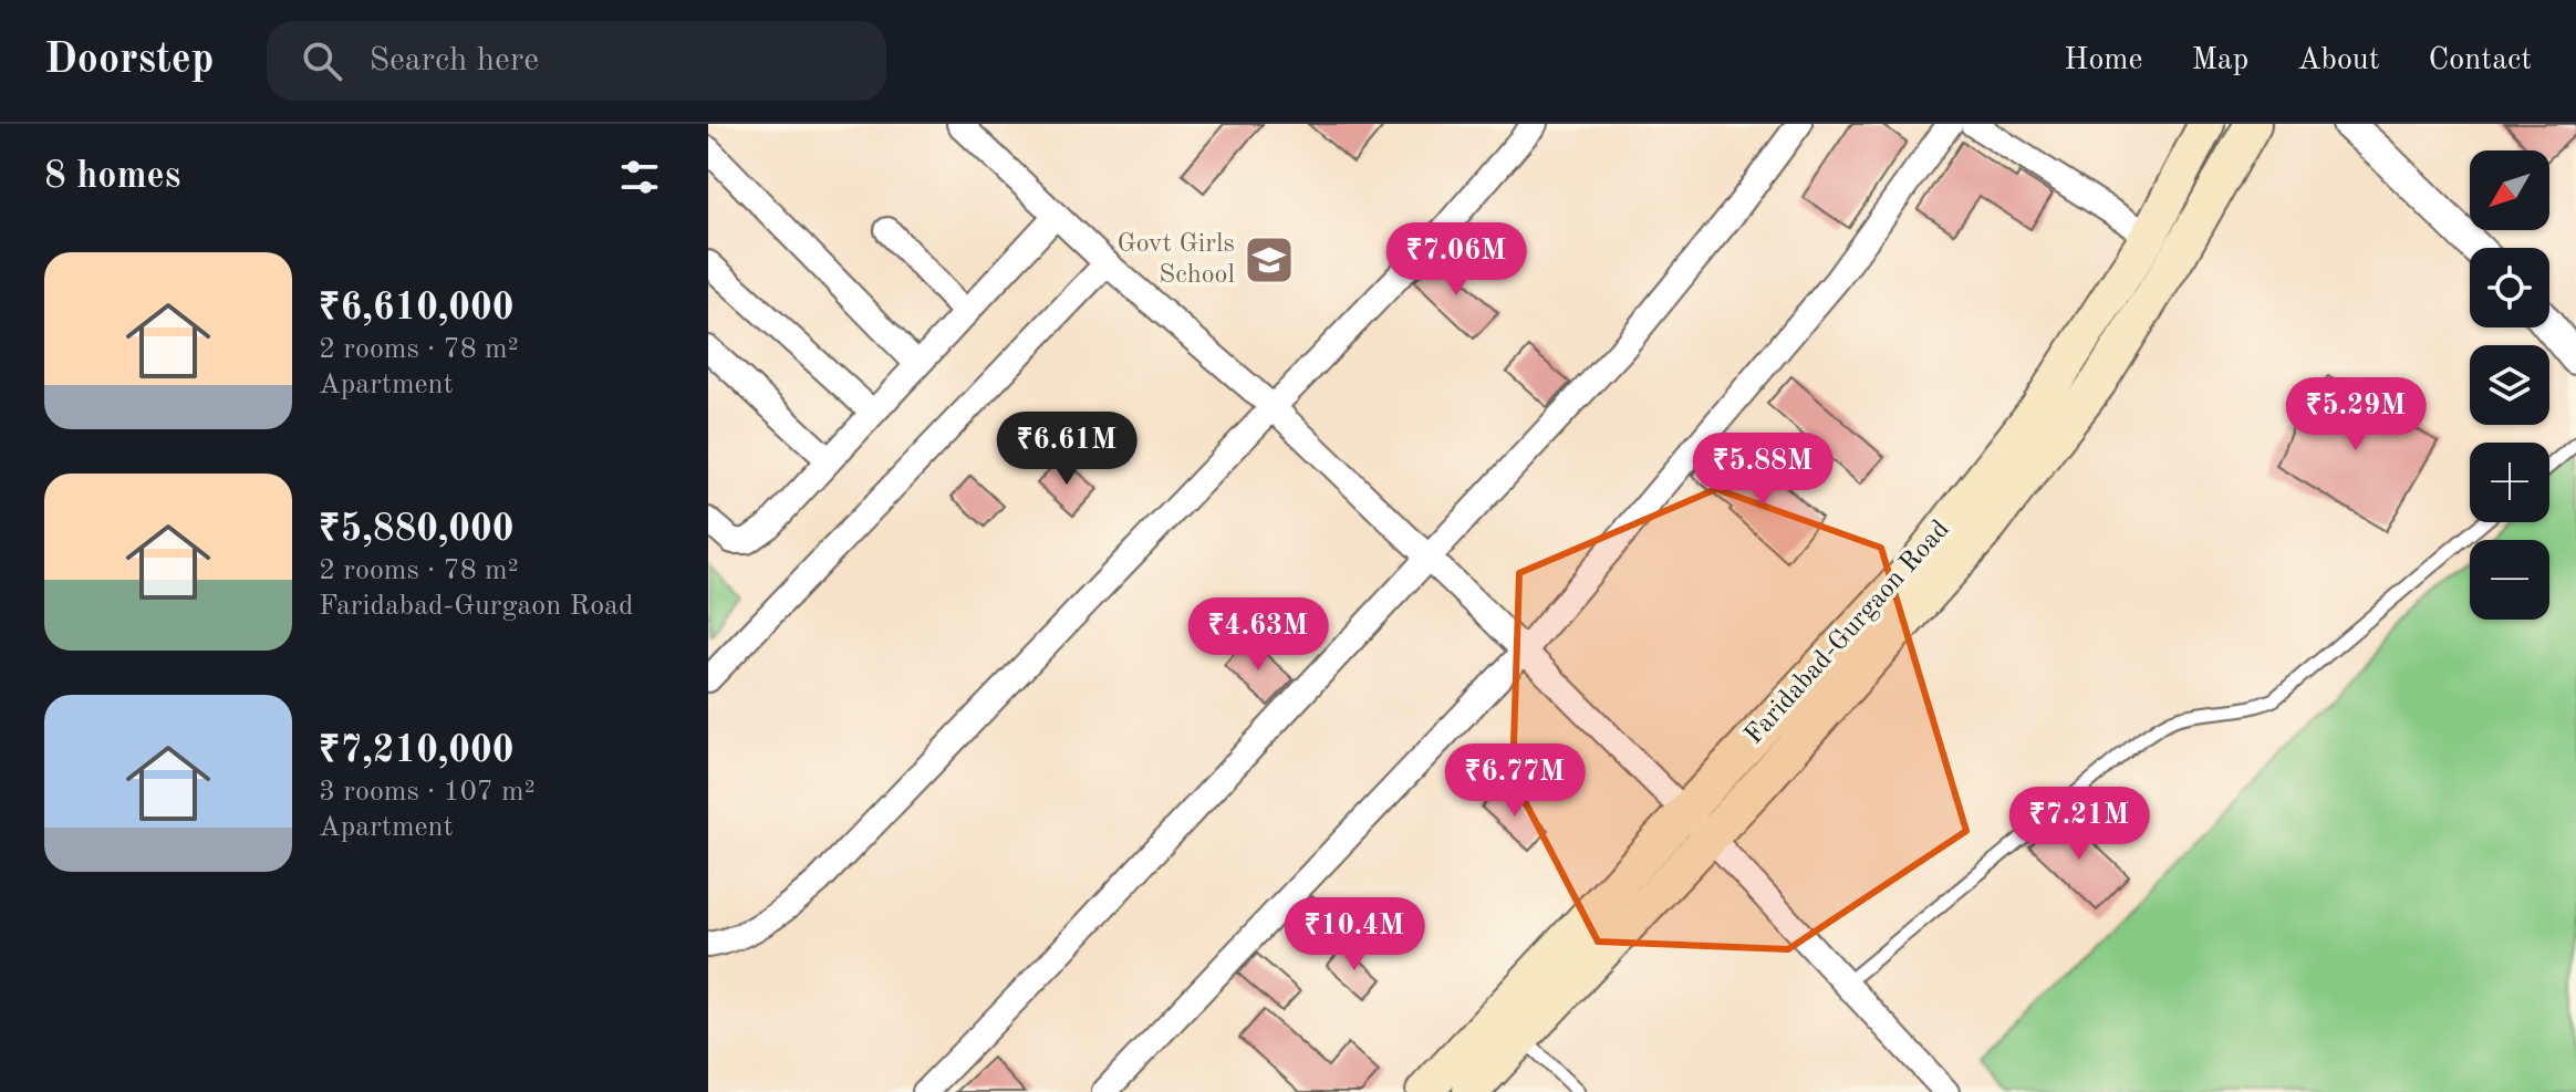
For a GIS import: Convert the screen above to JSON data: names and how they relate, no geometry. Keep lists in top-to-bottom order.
{
  "streets": {
    "main road": ["Faridabad-Gurgaon Road"]
  },
  "places": {
    "school or university": ["Govt Girls School"]
  },
  "north": "bottom left",
  "page": {
    "header": "Doorstep",
    "search": "Search here",
    "nav": [
      "Home",
      "Map",
      "About",
      "Contact"
    ],
    "heading": "8 homes",
    "map_buttons": ["+", "−"],
    "price": [
      "₹7.06M",
      "₹5.29M",
      "₹6.61M",
      "₹5.88M",
      "₹4.63M",
      "₹6.77M",
      "₹7.21M",
      "₹10.4M"
    ],
    "list": [
      {
        "name": "₹6,610,000",
        "note": "2 rooms · 78 m² · Apartment"
      },
      {
        "name": "₹5,880,000",
        "note": "2 rooms · 78 m² · Faridabad-Gurgaon Road"
      },
      {
        "name": "₹7,210,000",
        "note": "3 rooms · 107 m² · Apartment"
      }
    ]
  }
}
